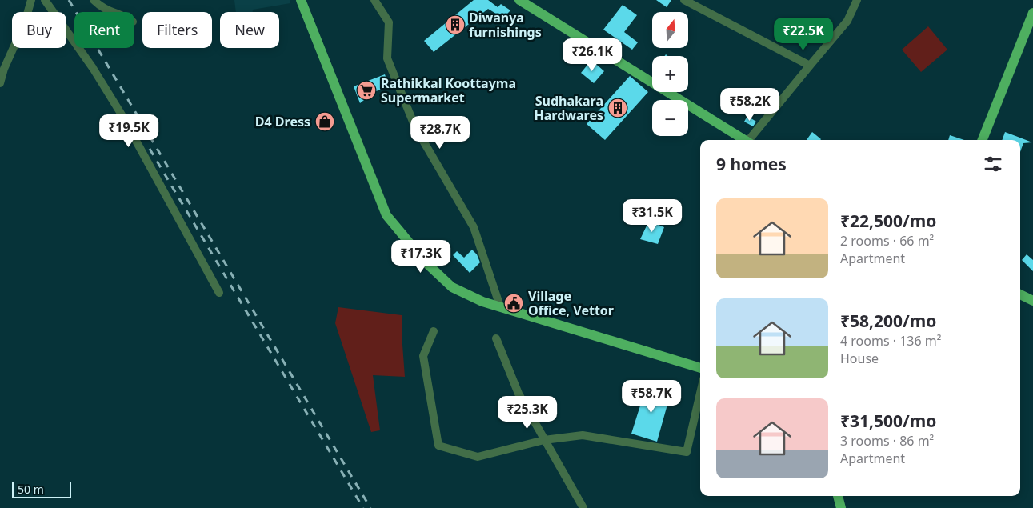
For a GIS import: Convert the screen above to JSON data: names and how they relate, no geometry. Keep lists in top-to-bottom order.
{
  "places": {
    "building": ["Diwanya furnishings", "Sudhakara Hardwares"],
    "supermarket": ["Rathikkal Koottayma Supermarket"],
    "shop": ["D4 Dress"],
    "public building": ["Village Office, Vettor"]
  },
  "scale_bar": "50 m",
  "north": "top",
  "page": {
    "map_buttons": ["+", "−"],
    "chip": [
      "Buy",
      "Rent",
      "Filters",
      "New"
    ],
    "price": [
      "₹22.5K",
      "₹26.1K",
      "₹58.2K",
      "₹19.5K",
      "₹28.7K",
      "₹31.5K",
      "₹17.3K",
      "₹58.7K",
      "₹25.3K"
    ],
    "heading": "9 homes",
    "list": [
      {
        "name": "₹22,500/mo",
        "note": "2 rooms · 66 m² · Apartment"
      },
      {
        "name": "₹58,200/mo",
        "note": "4 rooms · 136 m² · House"
      },
      {
        "name": "₹31,500/mo",
        "note": "3 rooms · 86 m² · Apartment"
      }
    ],
    "scale": "50 m"
  }
}
